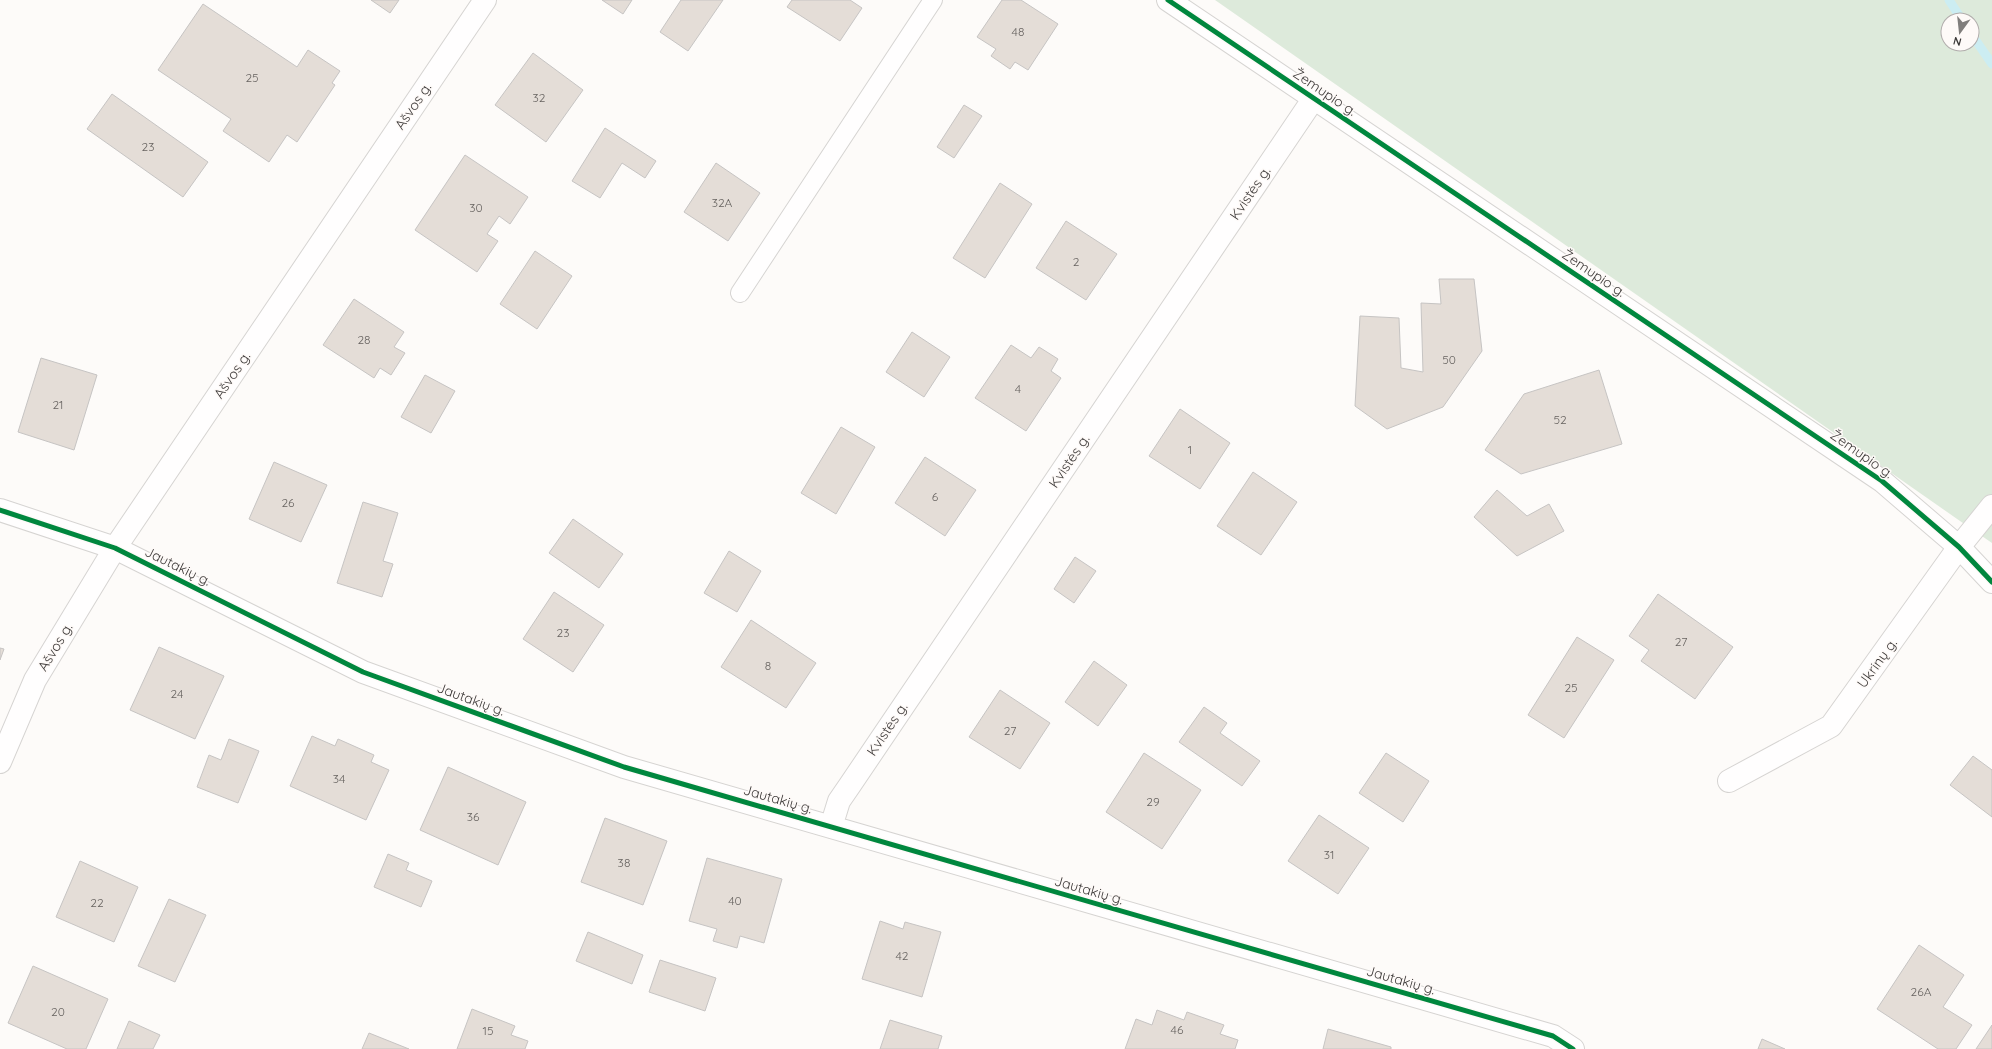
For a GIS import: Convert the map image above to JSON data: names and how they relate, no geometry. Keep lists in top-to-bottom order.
{
  "streets": {
    "street": [
      "Žemupio g.",
      "Ašvos g.",
      "Kvistės g.",
      "Jautakių g.",
      "Ukrinų g."
    ]
  },
  "crossings": [
    ["Žemupio g.", "Kvistės g."],
    ["Žemupio g.", "Ukrinų g."],
    ["Ašvos g.", "Jautakių g."],
    ["Kvistės g.", "Jautakių g."]
  ],
  "house_numbers": [
    "48",
    "25",
    "32",
    "23",
    "32A",
    "30",
    "2",
    "28",
    "50",
    "4",
    "21",
    "52",
    "1",
    "6",
    "26",
    "23",
    "27",
    "8",
    "25",
    "24",
    "27",
    "34",
    "29",
    "36",
    "31",
    "38",
    "40",
    "22",
    "42",
    "26A",
    "20",
    "46",
    "15"
  ],
  "north": "bottom"
}
